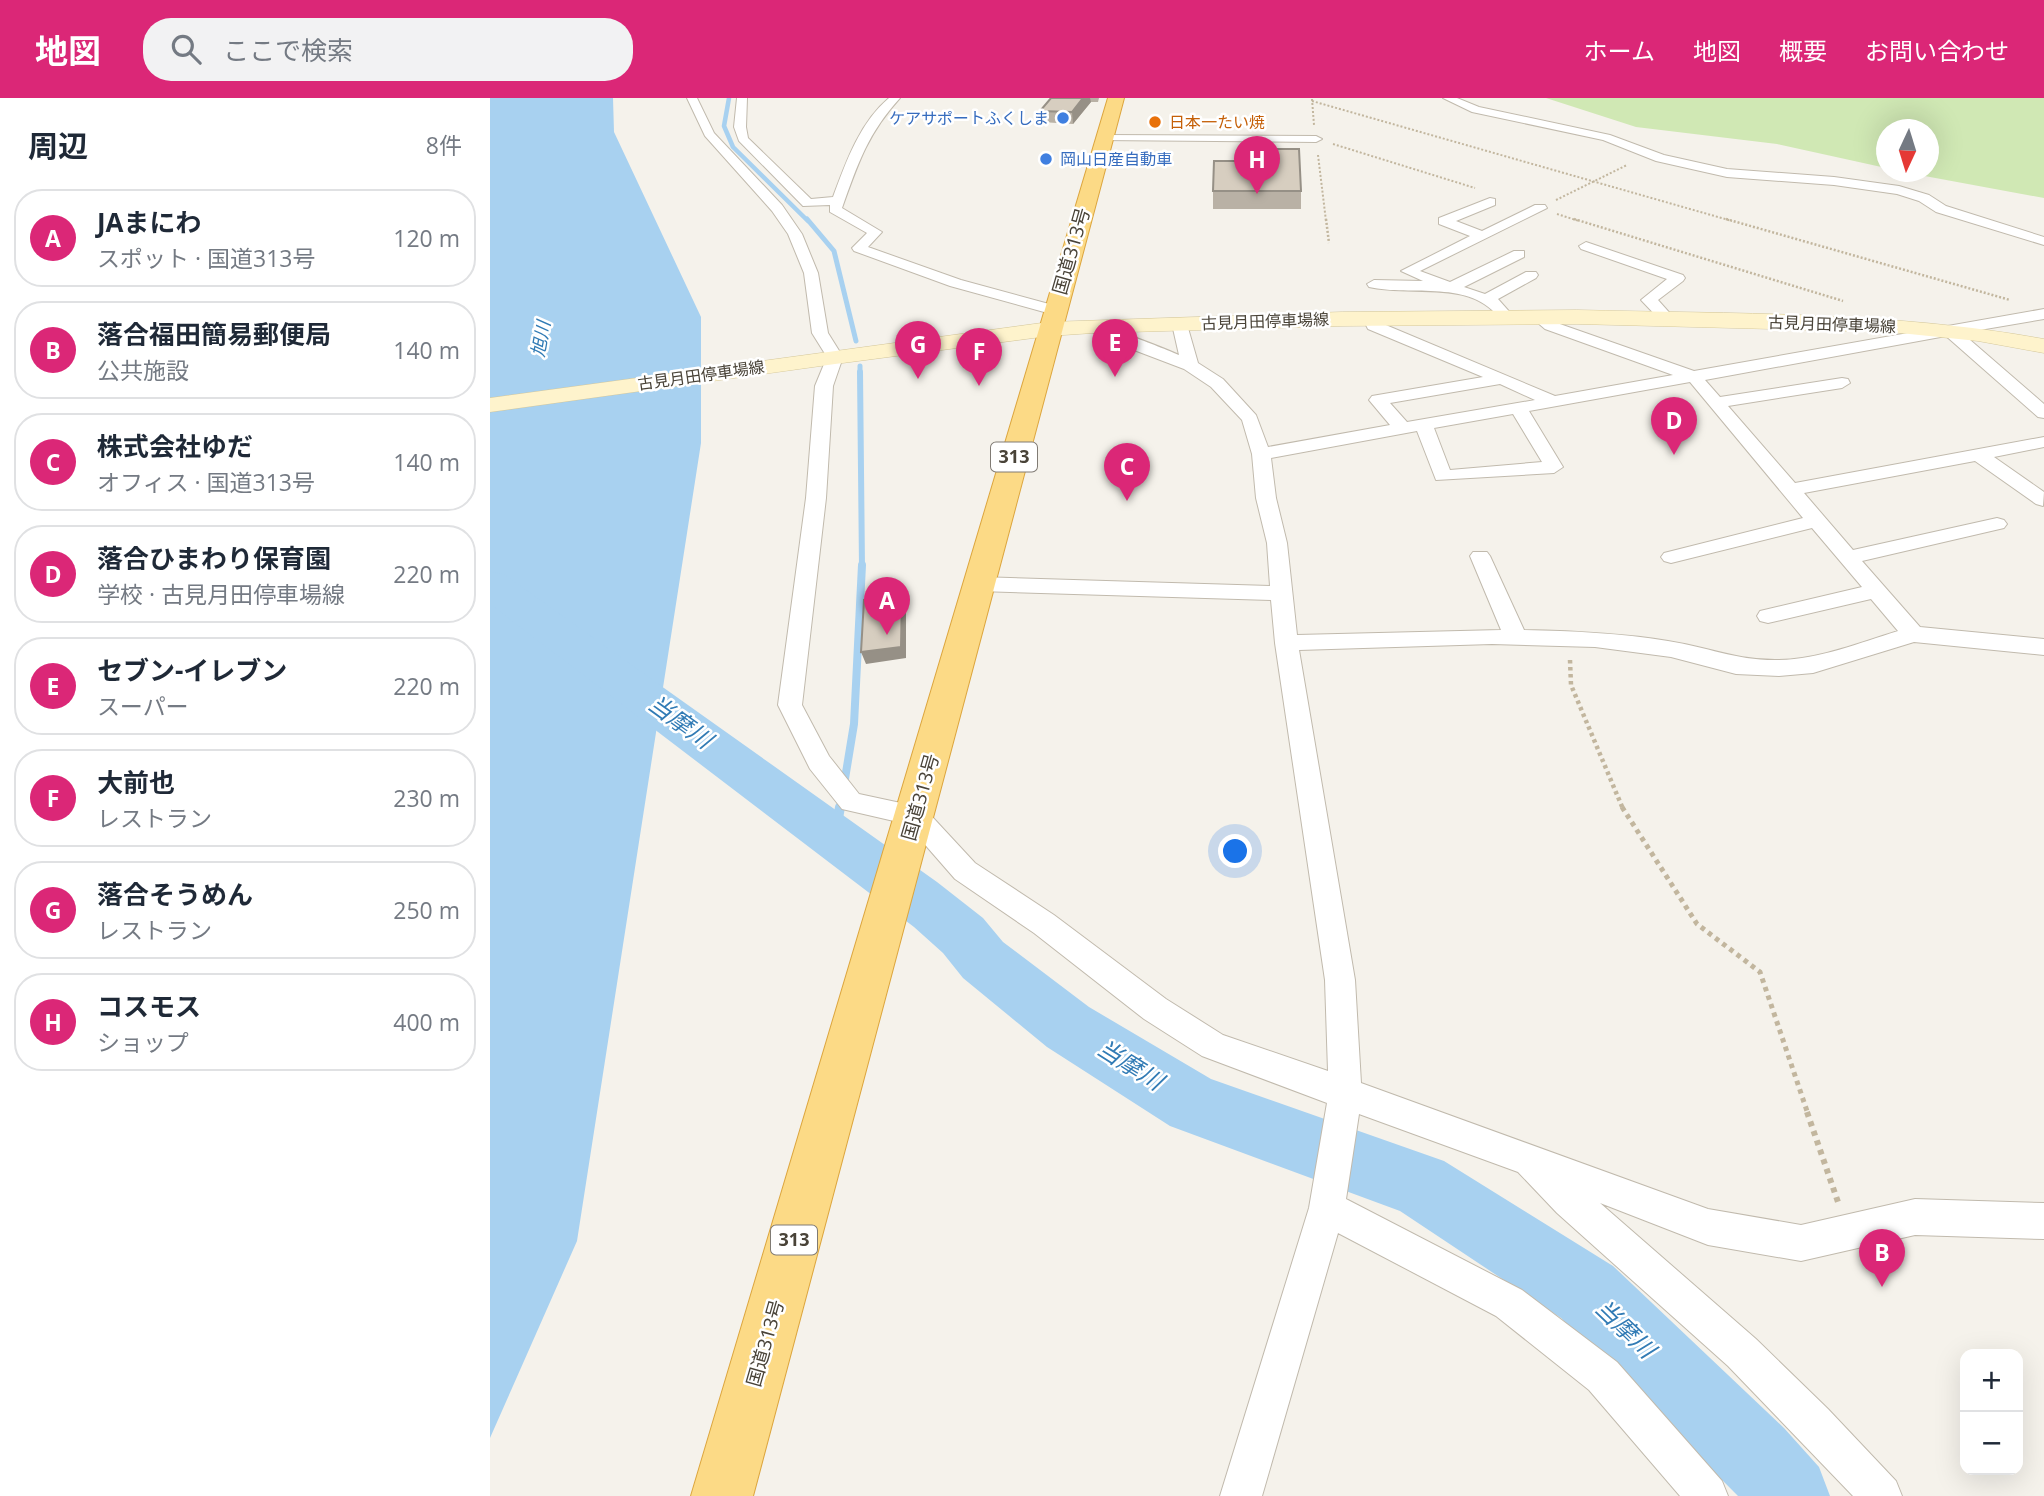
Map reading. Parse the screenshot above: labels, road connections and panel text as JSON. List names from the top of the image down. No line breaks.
{"streets":{"highway":["国道313号","313"],"main road":["古見月田停車場線"]},"crossings":[["国道313号","古見月田停車場線"]],"water":["旭川","当摩川"],"places":["ケアサポートふくしま","日本一たい焼","岡山日産自動車"],"north":"bottom","page":{"header":"地図","search":"ここで検索","nav":["ホーム","地図","概要","お問い合わせ"],"heading":["周辺","8件"],"pins":["H","E","G","F","D","C","A","B"],"list":[{"mark":"A","name":"JAまにわ","note":"スポット · 国道313号","value":"120 m"},{"mark":"B","name":"落合福田簡易郵便局","note":"公共施設","value":"140 m"},{"mark":"C","name":"株式会社ゆだ","note":"オフィス · 国道313号","value":"140 m"},{"mark":"D","name":"落合ひまわり保育園","note":"学校 · 古見月田停車場線","value":"220 m"},{"mark":"E","name":"セブン-イレブン","note":"スーパー","value":"220 m"},{"mark":"F","name":"大前也","note":"レストラン","value":"230 m"},{"mark":"G","name":"落合そうめん","note":"レストラン","value":"250 m"},{"mark":"H","name":"コスモス","note":"ショップ","value":"400 m"}],"map_buttons":["+","−"]}}
